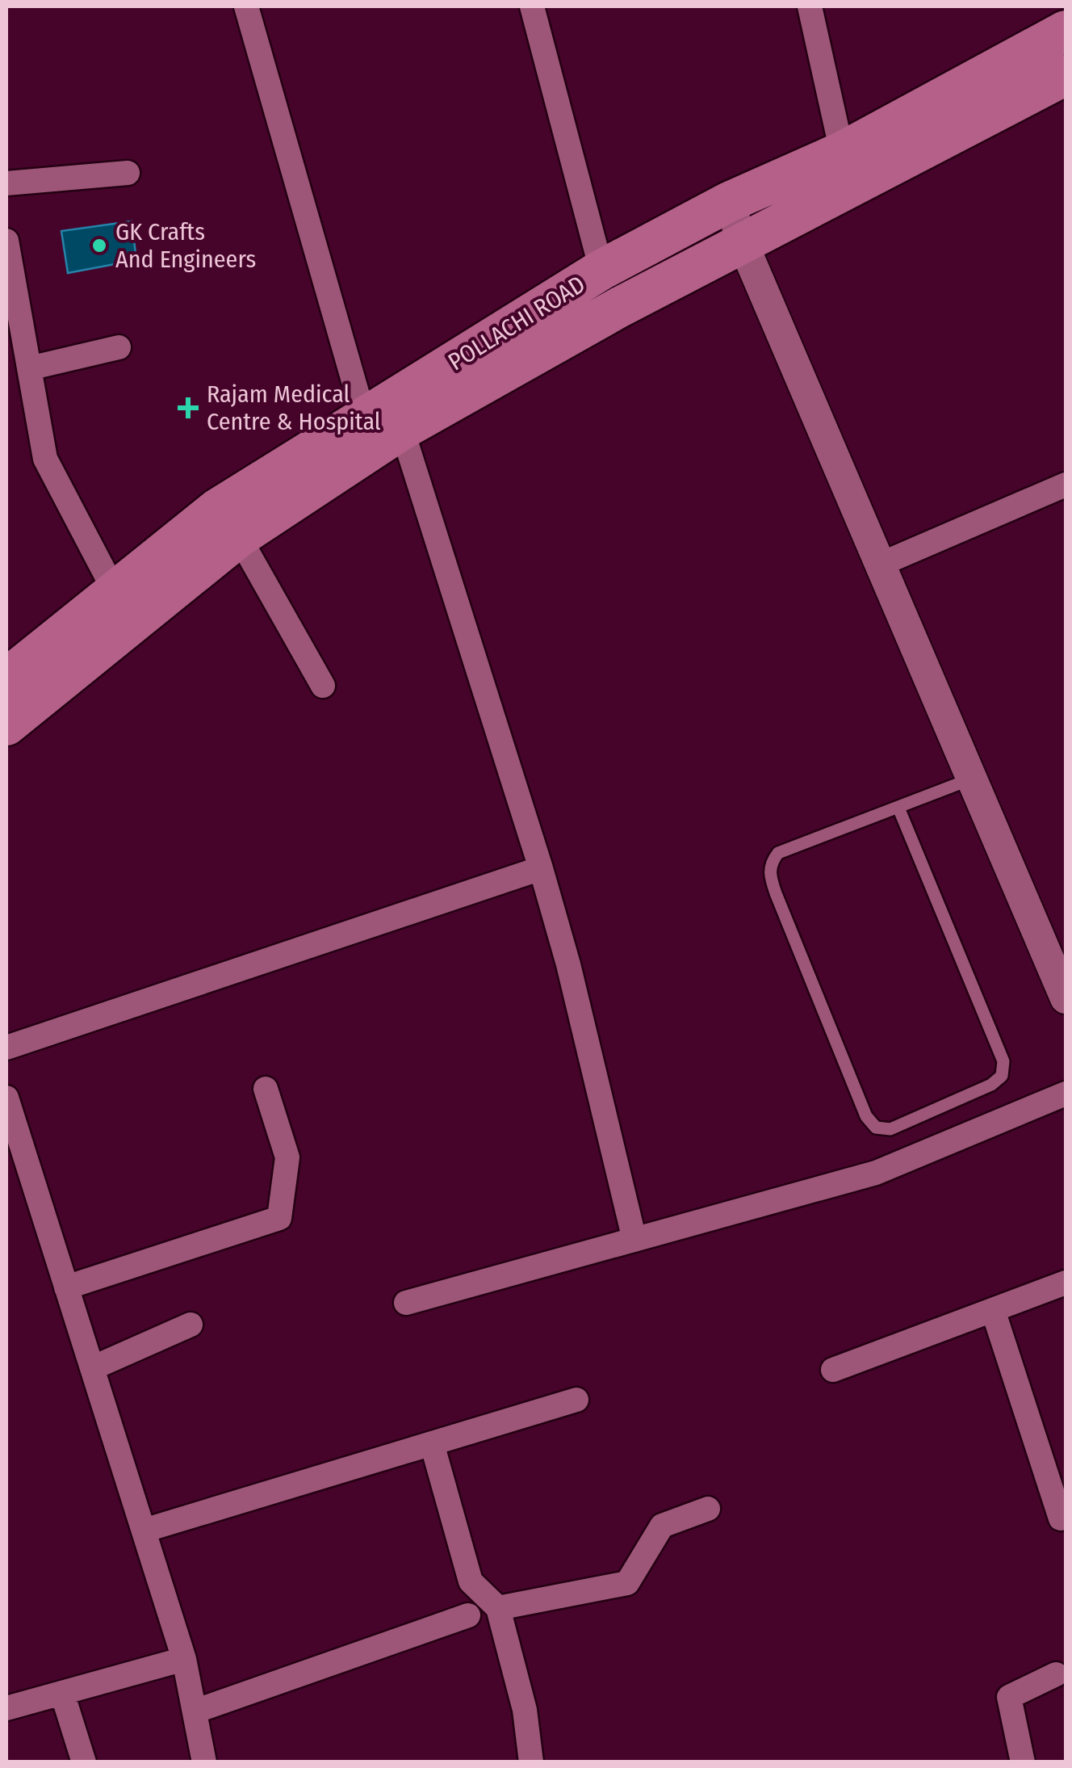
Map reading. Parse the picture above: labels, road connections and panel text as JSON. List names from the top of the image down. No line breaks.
{"streets":{"highway":["POLLACHI ROAD"]},"places":{"other":["GK Crafts And Engineers"],"health":["Rajam Medical Centre & Hospital"]}}
